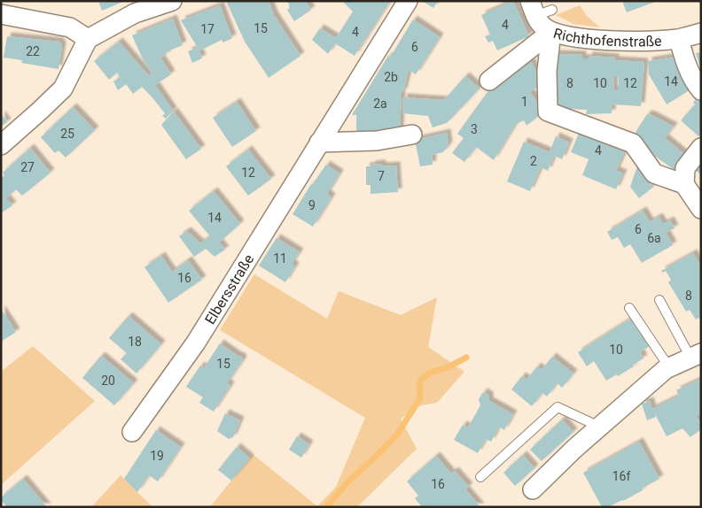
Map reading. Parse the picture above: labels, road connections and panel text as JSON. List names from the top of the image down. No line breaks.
{"streets":{"street":["Richthofenstraße","Elbersstraße"]},"house_numbers":["4","15","17","4","6","22","2b","14","8","10","12","1","2a","3","25","4","2","27","12","7","9","14","6","6a","11","16","8","18","10","15","20","19","16f","16"]}
